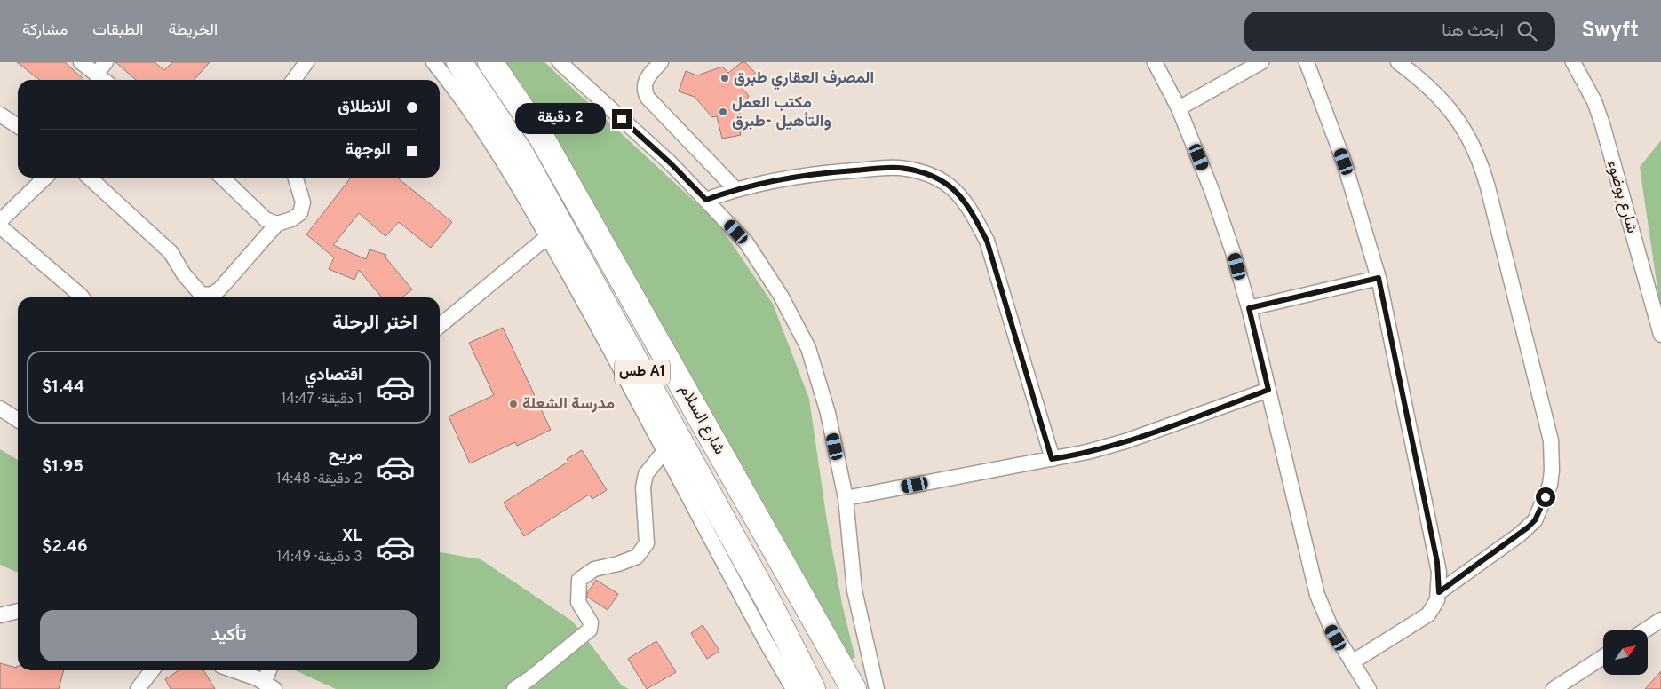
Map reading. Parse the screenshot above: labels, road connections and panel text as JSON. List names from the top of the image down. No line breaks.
{"streets":{"highway":["طس A1","شارع السلام"],"street":["شارع بوضوء"]},"places":["المصرف العقاري طبرق","مكتب العمل والتأهيل -طبرق","مدرسة الشعلة"],"north":"top right","page":{"header":"Swyft","search":"ابحث هنا","nav":["الخريطة","الطبقات","مشاركة"],"banner":["الانطلاق","الوجهة"],"bubble":"2 دقيقة","heading":"اختر الرحلة","list":[{"name":"اقتصادي","note":"1 دقيقة · 14:47","value":"$1.44"},{"name":"مريح","note":"2 دقيقة · 14:48","value":"$1.95"},{"name":"XL","note":"3 دقيقة · 14:49","value":"$2.46"}],"buttons":"تأكيد"}}
